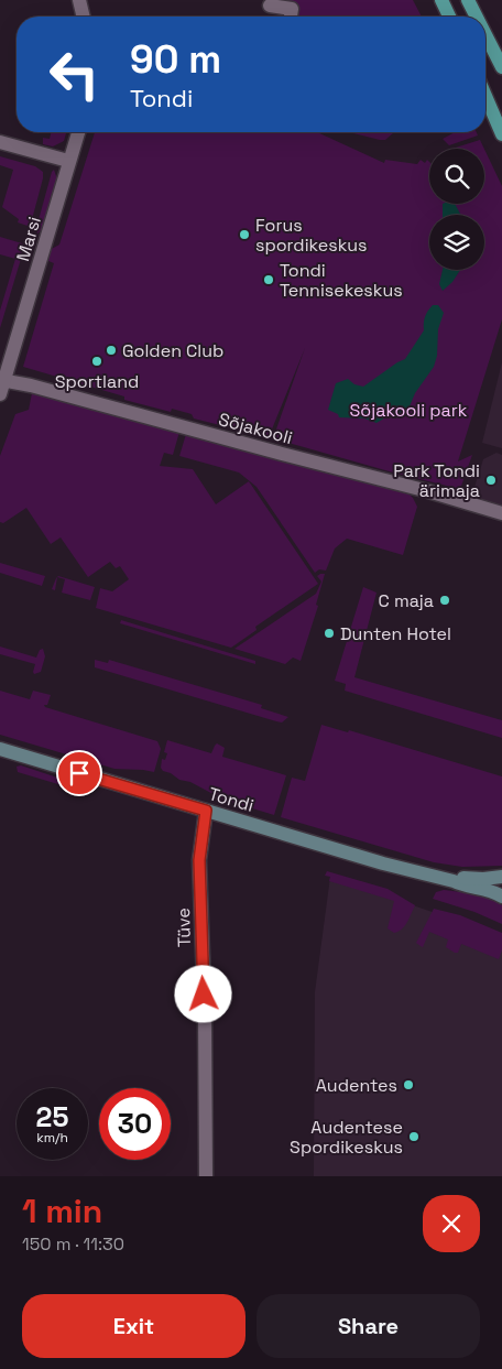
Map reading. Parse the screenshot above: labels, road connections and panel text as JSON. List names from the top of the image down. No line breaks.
{"streets":{"street":["Marsi","Sõjakooli","Tondi","Tüve"]},"crossings":[["Marsi","Sõjakooli"],["Tondi","Tüve"]],"parks":["Sõjakooli park"],"places":["Forus spordikeskus","Tondi Tennisekeskus","Golden Club","Sportland","Park Tondi ärimaja","C maja","Dunten Hotel","Audentes","Audentese Spordikeskus"],"page":{"turn":["90 m","Tondi"],"speed":"25 km/h","limit":"30","heading":["1 min","150 m · 11:30"],"buttons":["Exit","Share"]}}
